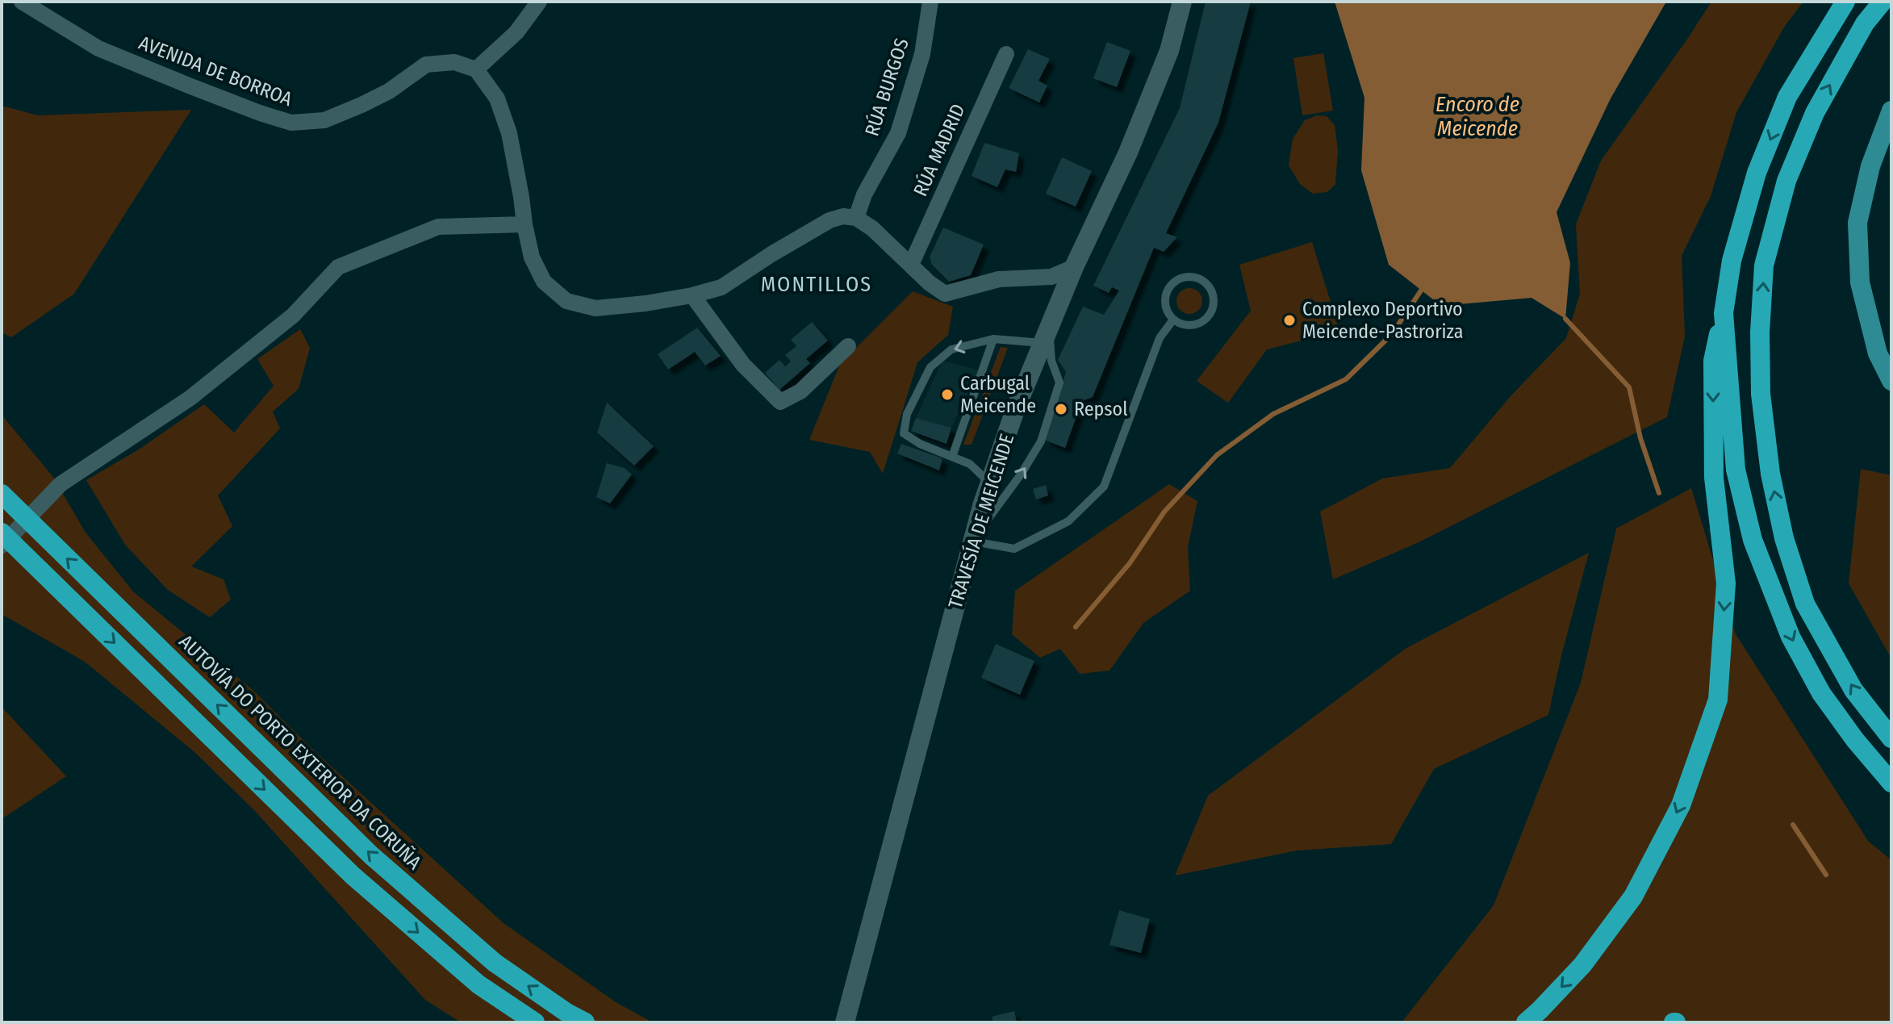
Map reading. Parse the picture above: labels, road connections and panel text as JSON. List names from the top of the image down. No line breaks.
{"streets":{"highway":["AUTOVÍA DO PORTO EXTERIOR DA CORUÑA"],"main road":["TRAVESÍA DE MEICENDE"],"street":["AVENIDA DE BORROA","RÚA BURGOS","RÚA MADRID"]},"districts":["MONTILLOS"],"water":["Encoro de Meicende"],"places":["Complexo Deportivo Meicende-Pastroriza","Carbugal Meicende","Repsol"]}
